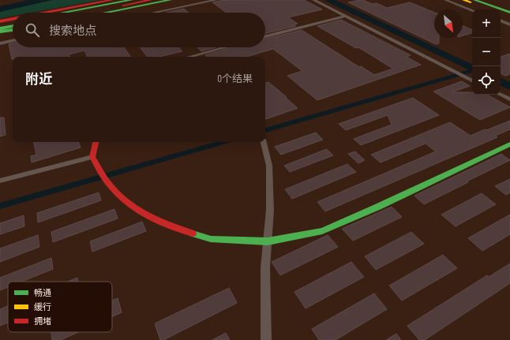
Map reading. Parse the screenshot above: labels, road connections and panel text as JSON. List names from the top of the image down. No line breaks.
{"legend":["畅通","缓行","拥堵"],"north":"bottom right","page":{"map_buttons":["+","−"],"search":"搜索地点","heading":["附近","0个结果"]}}
